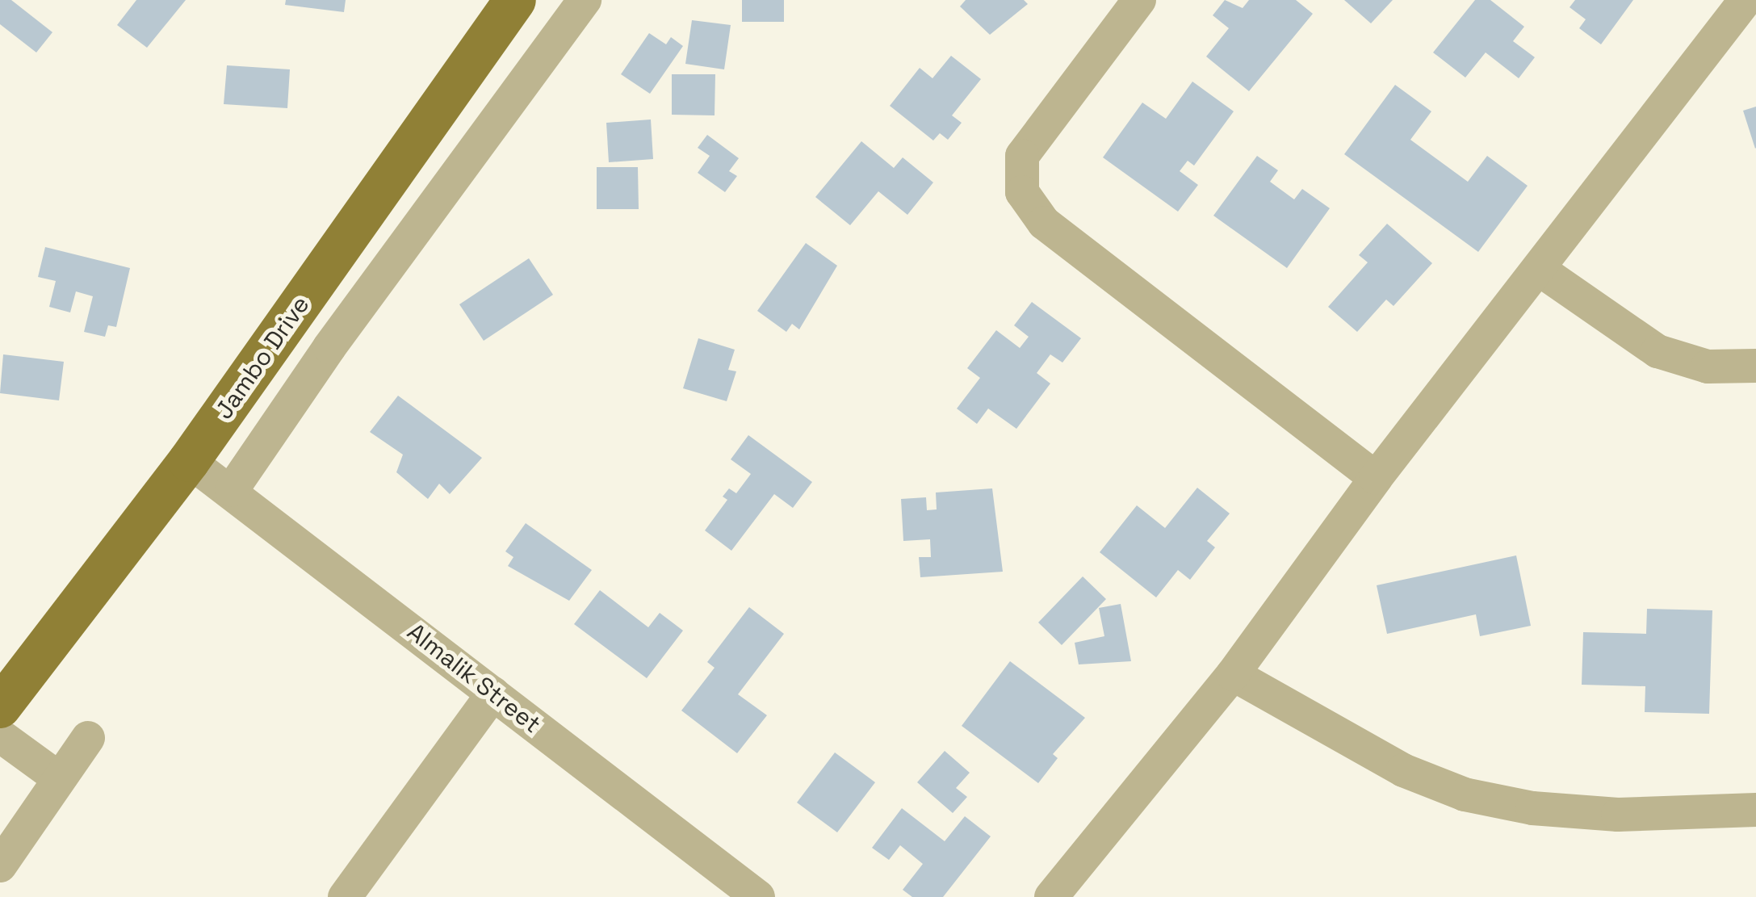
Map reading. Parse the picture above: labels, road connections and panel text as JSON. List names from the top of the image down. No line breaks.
{"streets":{"main road":["Jambo Drive"],"street":["Almalik Street"]},"crossings":[["Jambo Drive","Almalik Street"]]}
